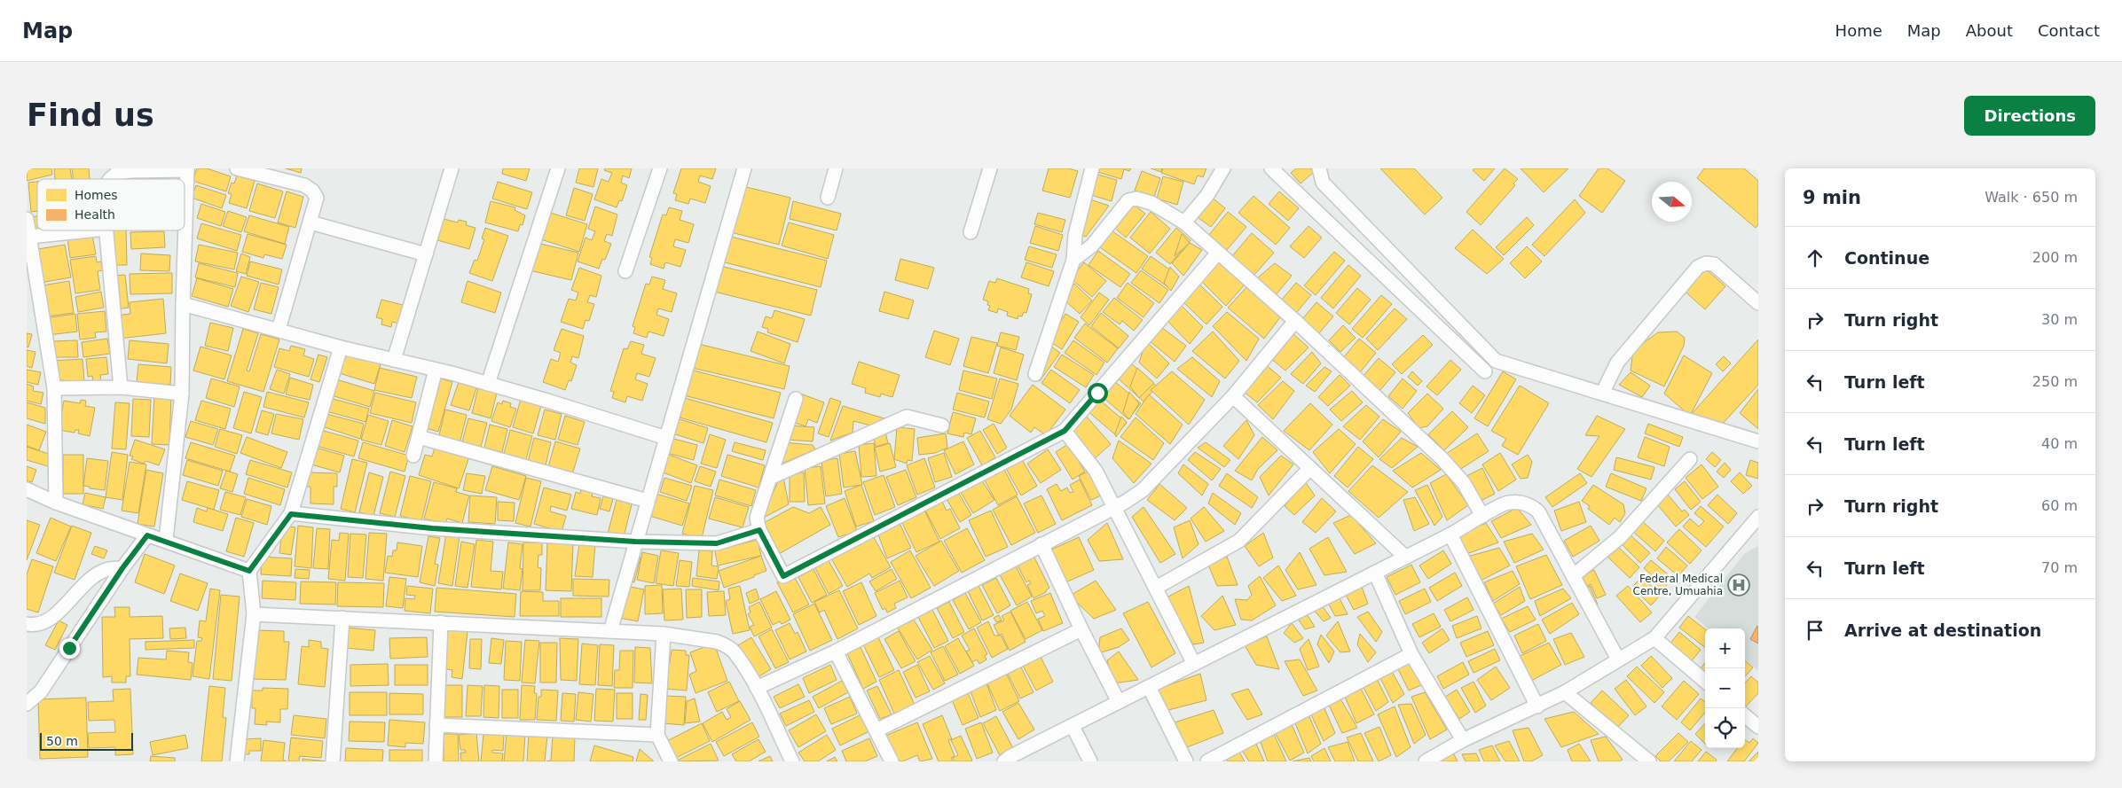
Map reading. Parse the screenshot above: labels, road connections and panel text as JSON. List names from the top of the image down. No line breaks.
{"places":{"hospital":["Federal Medical Centre, Umuahia"]},"legend":["Homes","Health"],"scale_bar":"50 m","north":"right","page":{"header":"Map","nav":["Home","Map","About","Contact"],"buttons":"Directions","title":"Find us","heading":["9 min","Walk · 650 m"],"list":[["Continue","200 m"],["Turn right","30 m"],["Turn left","250 m"],["Turn left","40 m"],["Turn right","60 m"],["Turn left","70 m"],"Arrive at destination"],"map_buttons":["+","−"],"scale":"50 m"}}
